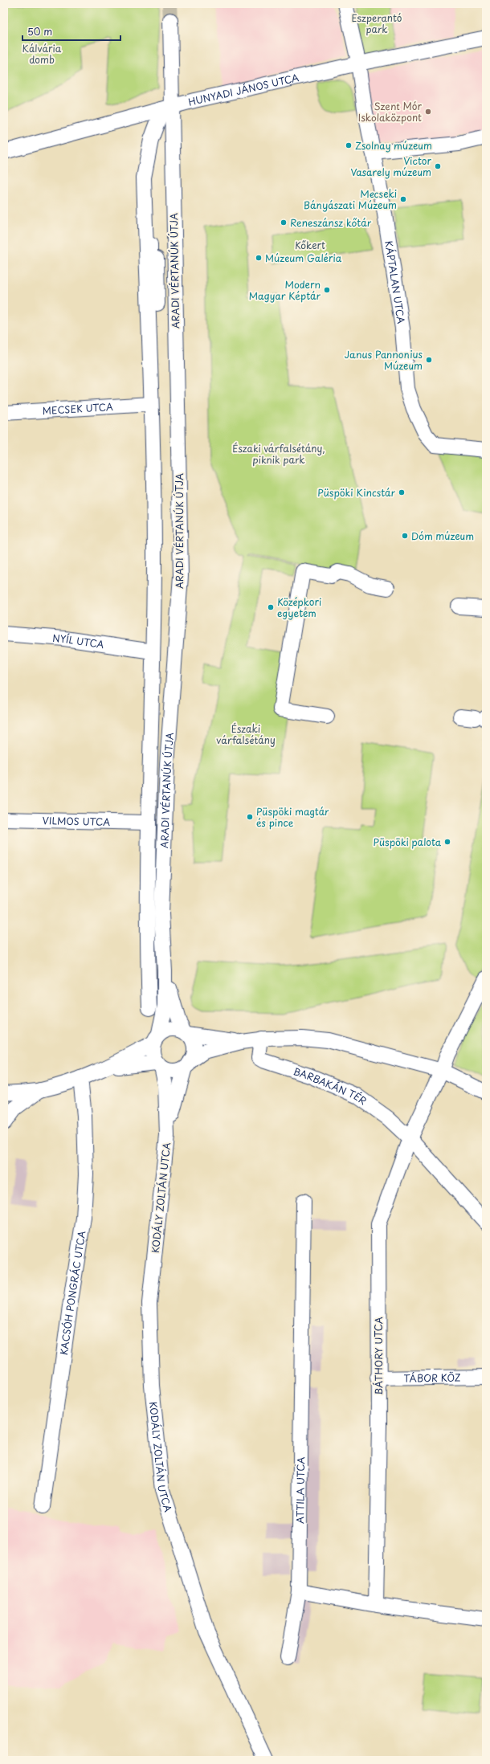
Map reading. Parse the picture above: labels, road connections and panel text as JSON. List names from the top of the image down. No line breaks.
{"streets":{"street":["HUNYADI JÁNOS UTCA","ARADI VÉRTANÚK ÚTJA","KÁPTALAN UTCA","MECSEK UTCA","NYÍL UTCA","VILMOS UTCA","BARBAKÁN TÉR","KODÁLY ZOLTÁN UTCA","KACSÓH PONGRÁC UTCA","BÁTHORY UTCA","TÁBOR KÖZ","ATTILA UTCA"]},"crossings":[["HUNYADI JÁNOS UTCA","ARADI VÉRTANÚK ÚTJA"],["HUNYADI JÁNOS UTCA","KÁPTALAN UTCA"],["ARADI VÉRTANÚK ÚTJA","MECSEK UTCA"],["ARADI VÉRTANÚK ÚTJA","NYÍL UTCA"],["ARADI VÉRTANÚK ÚTJA","VILMOS UTCA"],["ARADI VÉRTANÚK ÚTJA","KODÁLY ZOLTÁN UTCA"],["BARBAKÁN TÉR","BÁTHORY UTCA"],["BÁTHORY UTCA","TÁBOR KÖZ"]],"parks":["Eszperantó park","Kálvária domb","Kőkert","Északi várfalsétány, piknik park","Északi várfalsétány"],"places":["Szent Mór Iskolaközpont","Zsolnay múzeum","Victor Vasarely múzeum","Mecseki Bányászati Múzeum","Reneszánsz kőtár","Múzeum Galéria","Modern Magyar Képtár","Janus Pannonius Múzeum","Püspöki Kincstár","Dóm múzeum","Középkori egyetem","Püspöki magtár és pince","Püspöki palota"],"scale_bar":"50 m"}
